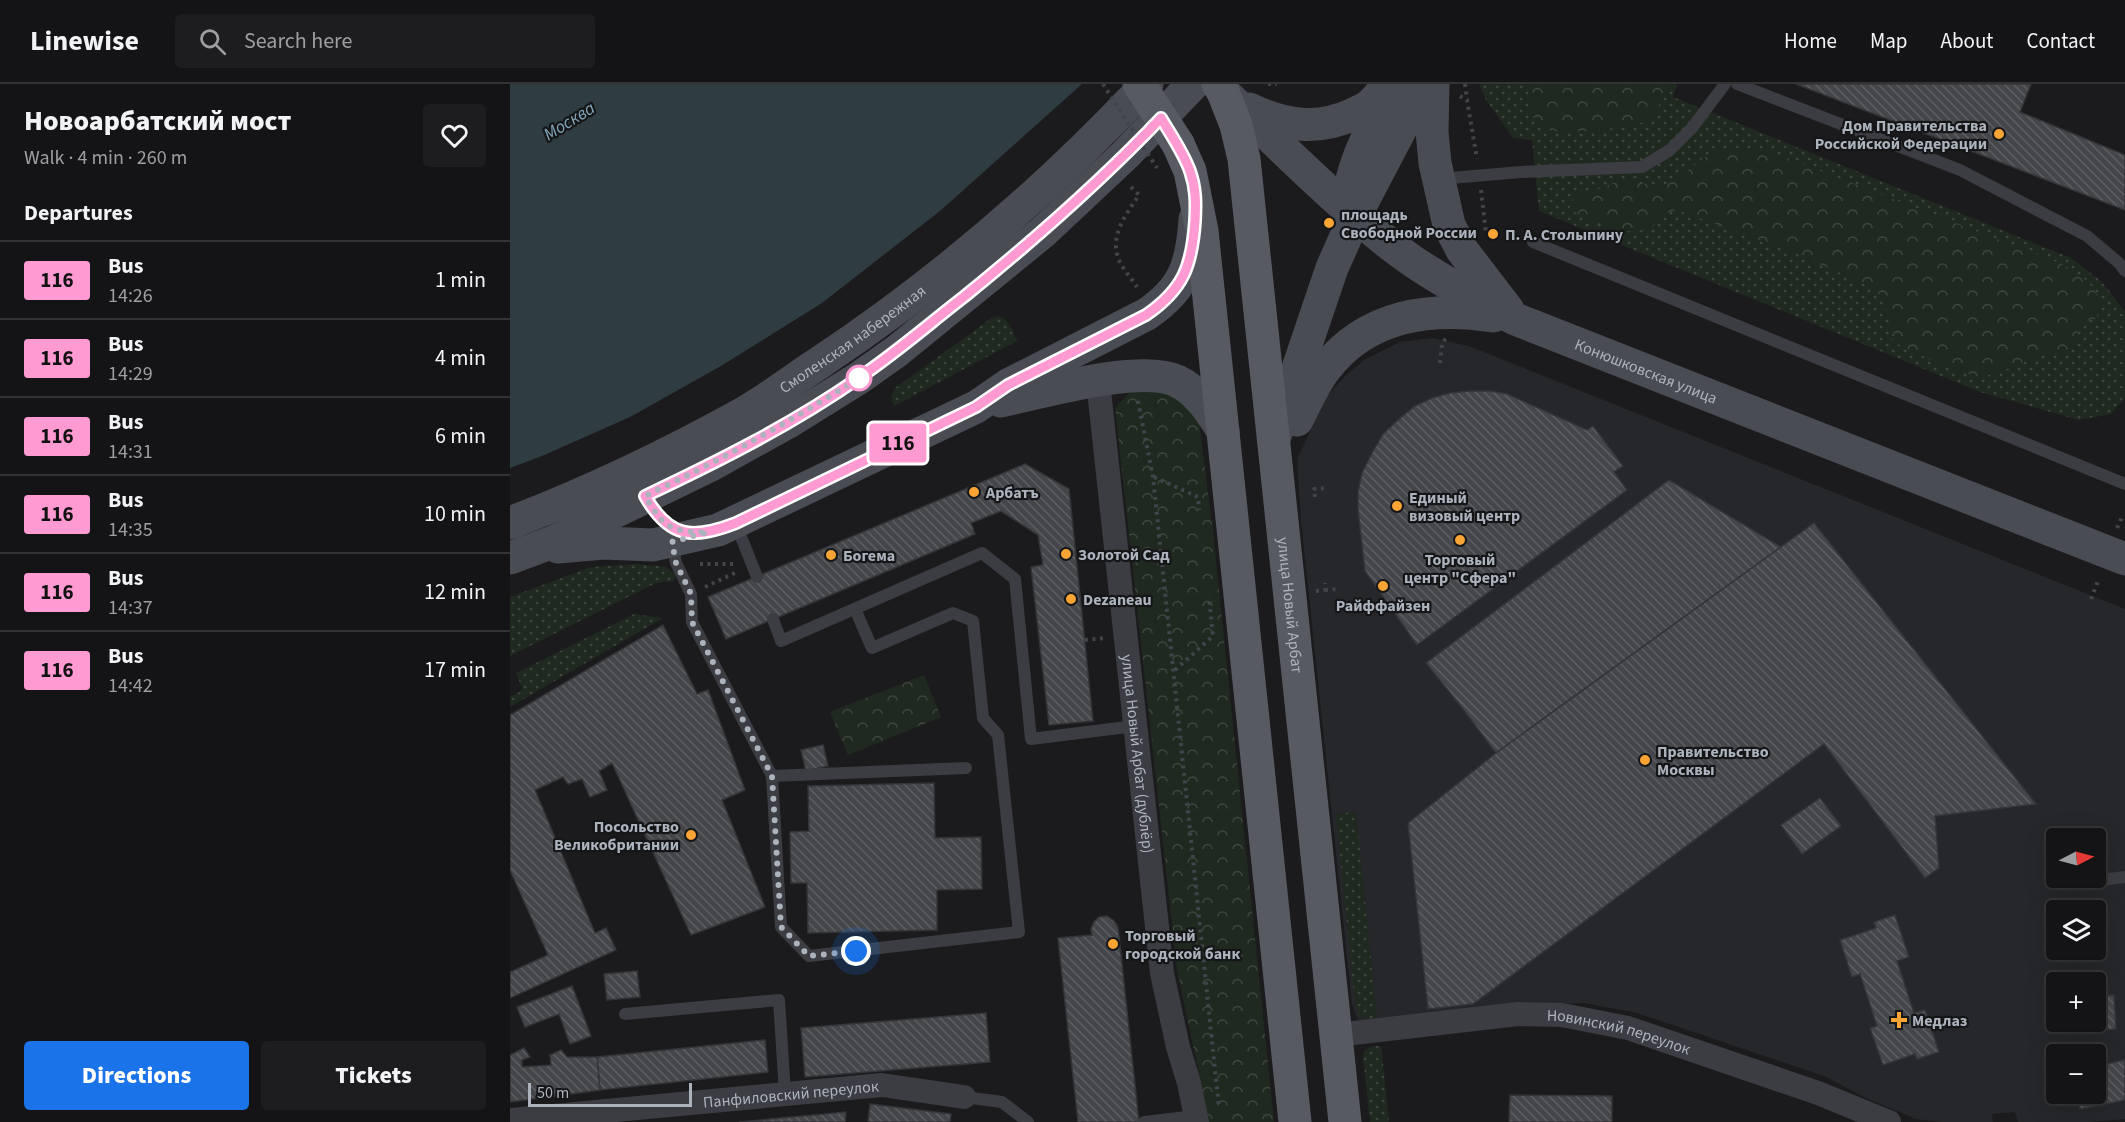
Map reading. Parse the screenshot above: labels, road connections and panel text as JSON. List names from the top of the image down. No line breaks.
{"streets":{"main road":["Смоленская набережная","Конюшковская улица","улица Новый Арбат"],"street":["улица Новый Арбат (дублёр)","Новинский переулок","Панфиловский переулок"]},"crossings":[["Смоленская набережная","Конюшковская улица"],["Смоленская набережная","улица Новый Арбат"],["Конюшковская улица","улица Новый Арбат"],["улица Новый Арбат","Новинский переулок"]],"water":["Москва"],"places":{"other":["Дом Правительства Российской Федерации","площадь Свободной России","П. А. Столыпину","Арбатъ","Единый визовый центр","Торговый центр \"Сфера\"","Золотой Сад","Богема","Райффайзен","Dezaneau","Правительство Москвы","Посольство Великобритании","Торговый городской банк"],"health":["Медлаз"]},"lines":["bus line 116"],"scale_bar":"50 m","north":"right","page":{"header":"Linewise","search":"Search here","nav":["Home","Map","About","Contact"],"heading":[["Новоарбатский мост","Walk · 4 min · 260 m"],"Departures"],"on_map":"116","list":[{"mark":"116","name":"Bus","note":"14:26","value":"1 min"},{"mark":"116","name":"Bus","note":"14:29","value":"4 min"},{"mark":"116","name":"Bus","note":"14:31","value":"6 min"},{"mark":"116","name":"Bus","note":"14:35","value":"10 min"},{"mark":"116","name":"Bus","note":"14:37","value":"12 min"},{"mark":"116","name":"Bus","note":"14:42","value":"17 min"}],"map_buttons":["+","−"],"buttons":["Directions","Tickets"],"scale":"50 m"}}
